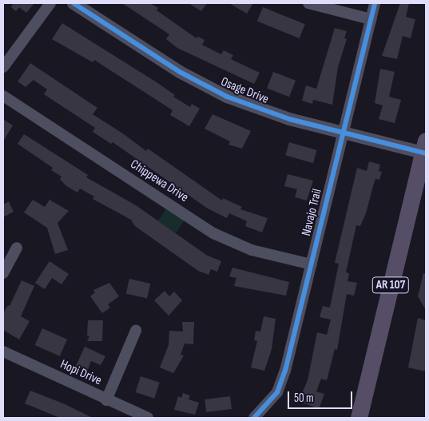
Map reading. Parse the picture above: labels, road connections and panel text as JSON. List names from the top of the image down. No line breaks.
{"streets":{"main road":["AR 107"],"street":["Osage Drive","Chippewa Drive","Navajo Trail","Hopi Drive"]},"crossings":[["Osage Drive","Navajo Trail"],["Osage Drive","AR 107"],["Chippewa Drive","Navajo Trail"]],"scale_bar":"50 m"}
